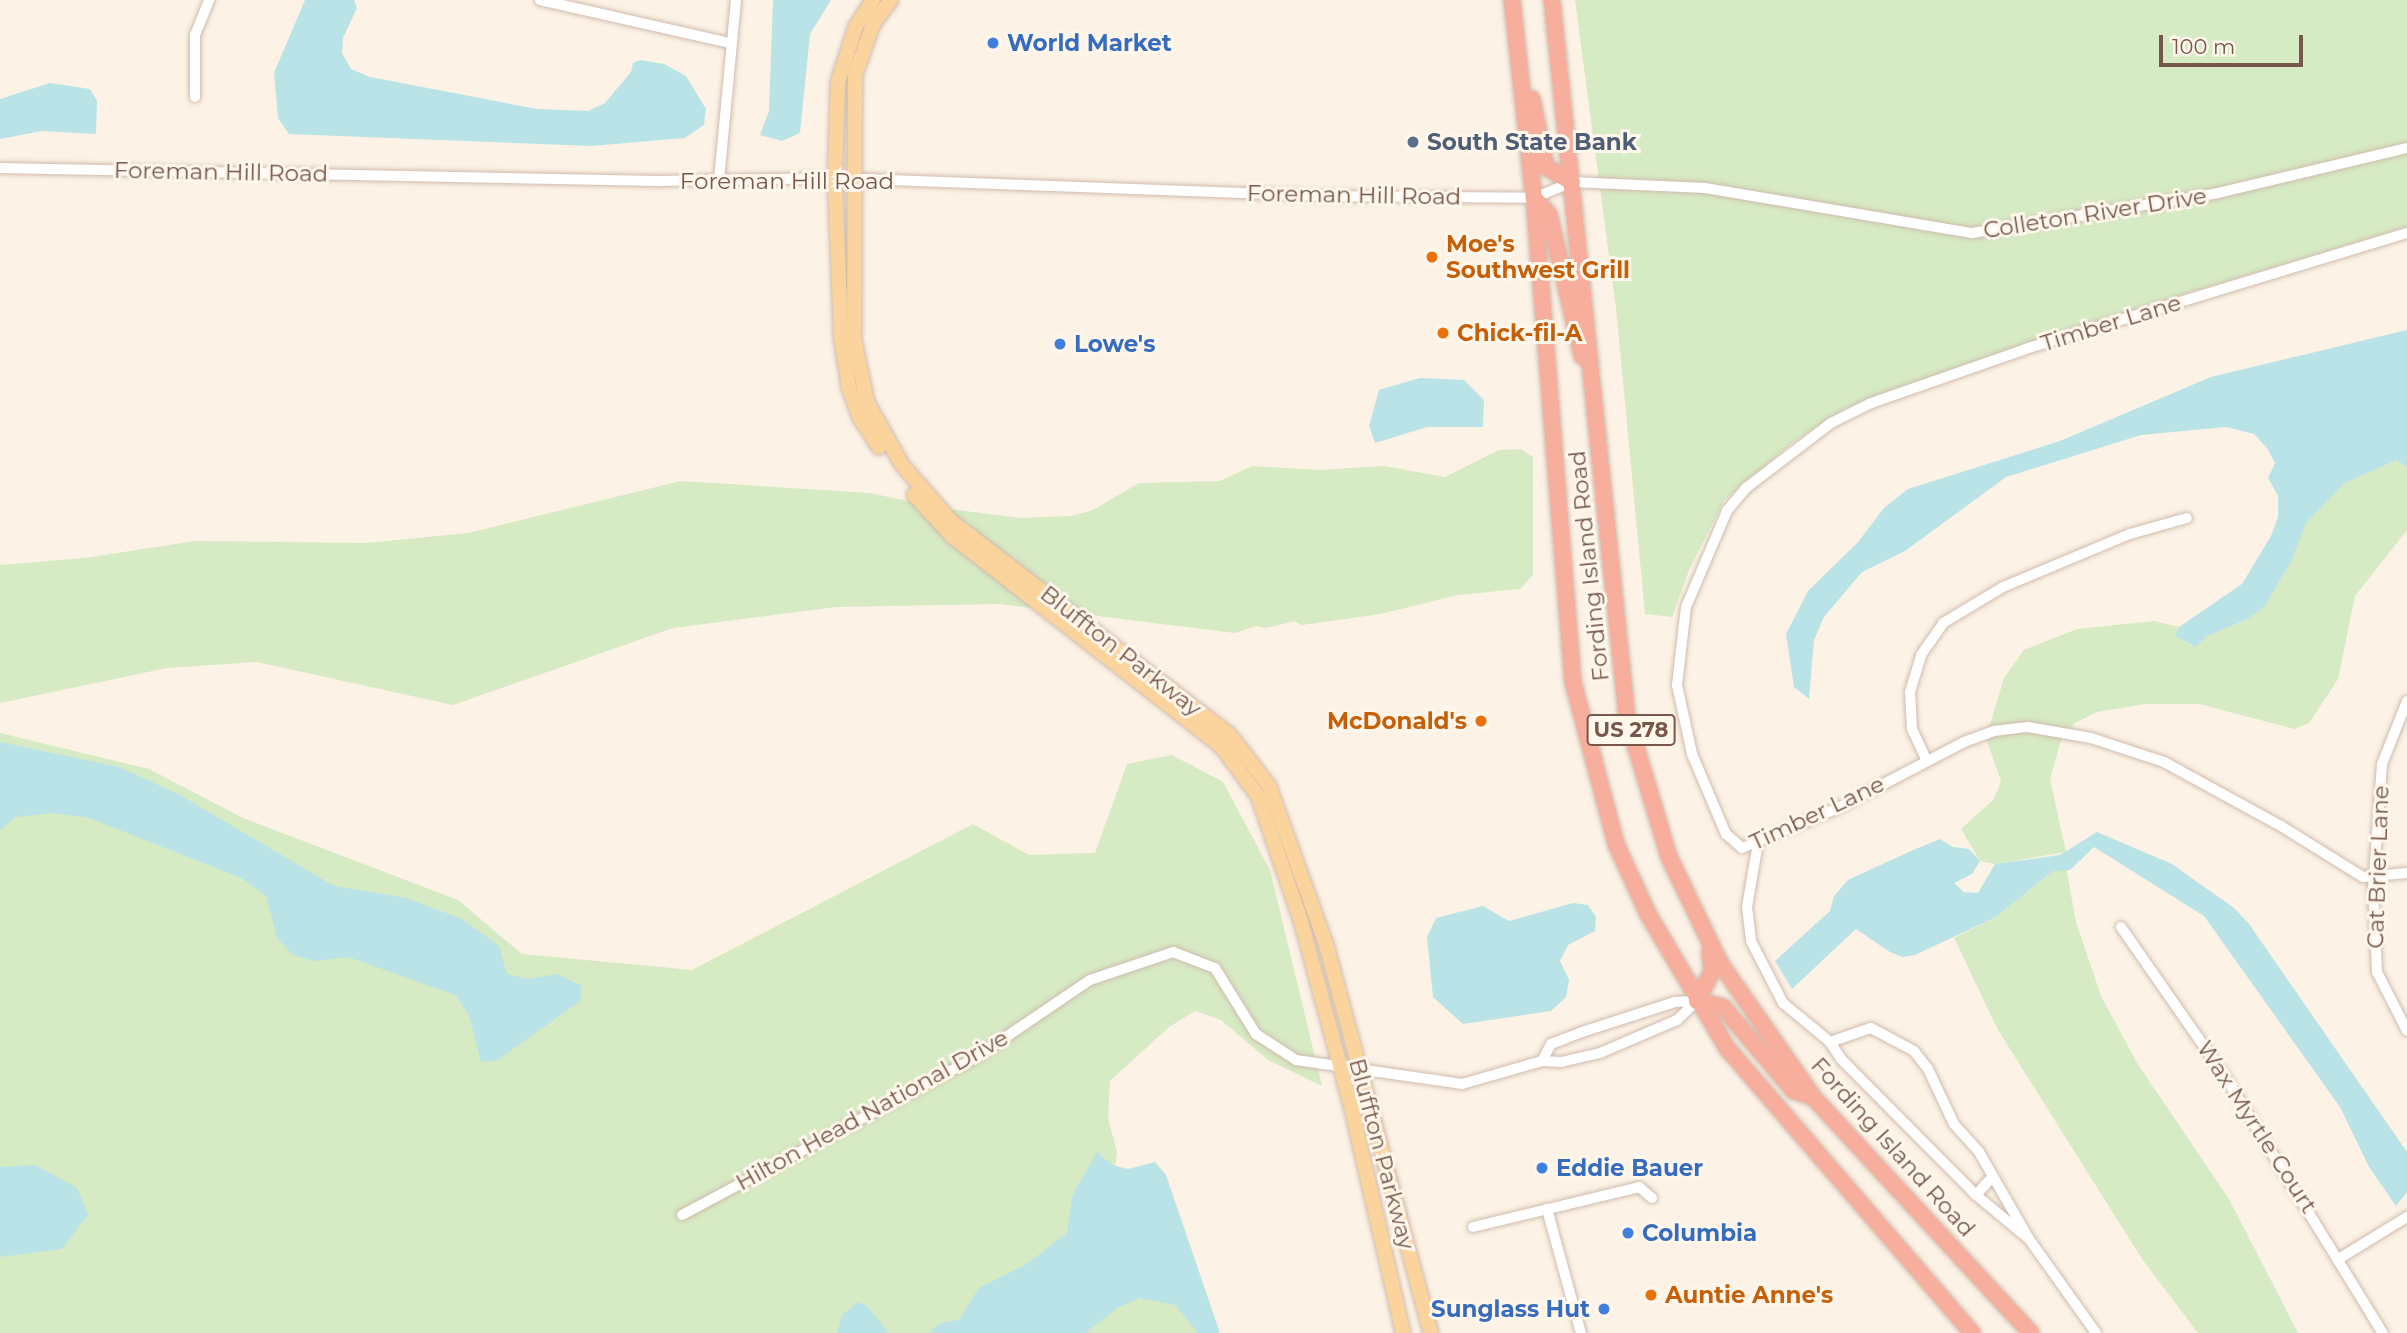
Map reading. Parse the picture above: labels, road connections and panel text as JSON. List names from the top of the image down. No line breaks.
{"streets":{"highway":["Fording Island Road","US 278"],"main road":["Bluffton Parkway"],"street":["Foreman Hill Road","Colleton River Drive","Timber Lane","Cat Brier Lane","Hilton Head National Drive","Wax Myrtle Court"]},"crossings":[["Foreman Hill Road","Colleton River Drive"],["Foreman Hill Road","Fording Island Road"],["Foreman Hill Road","Bluffton Parkway"],["Colleton River Drive","Fording Island Road"],["Timber Lane","Cat Brier Lane"],["Fording Island Road","Hilton Head National Drive"],["Bluffton Parkway","Hilton Head National Drive"]],"places":["World Market","South State Bank","Moe's Southwest Grill","Chick-fil-A","Lowe's","McDonald's","Eddie Bauer","Columbia","Auntie Anne's","Sunglass Hut"],"scale_bar":"100 m"}
